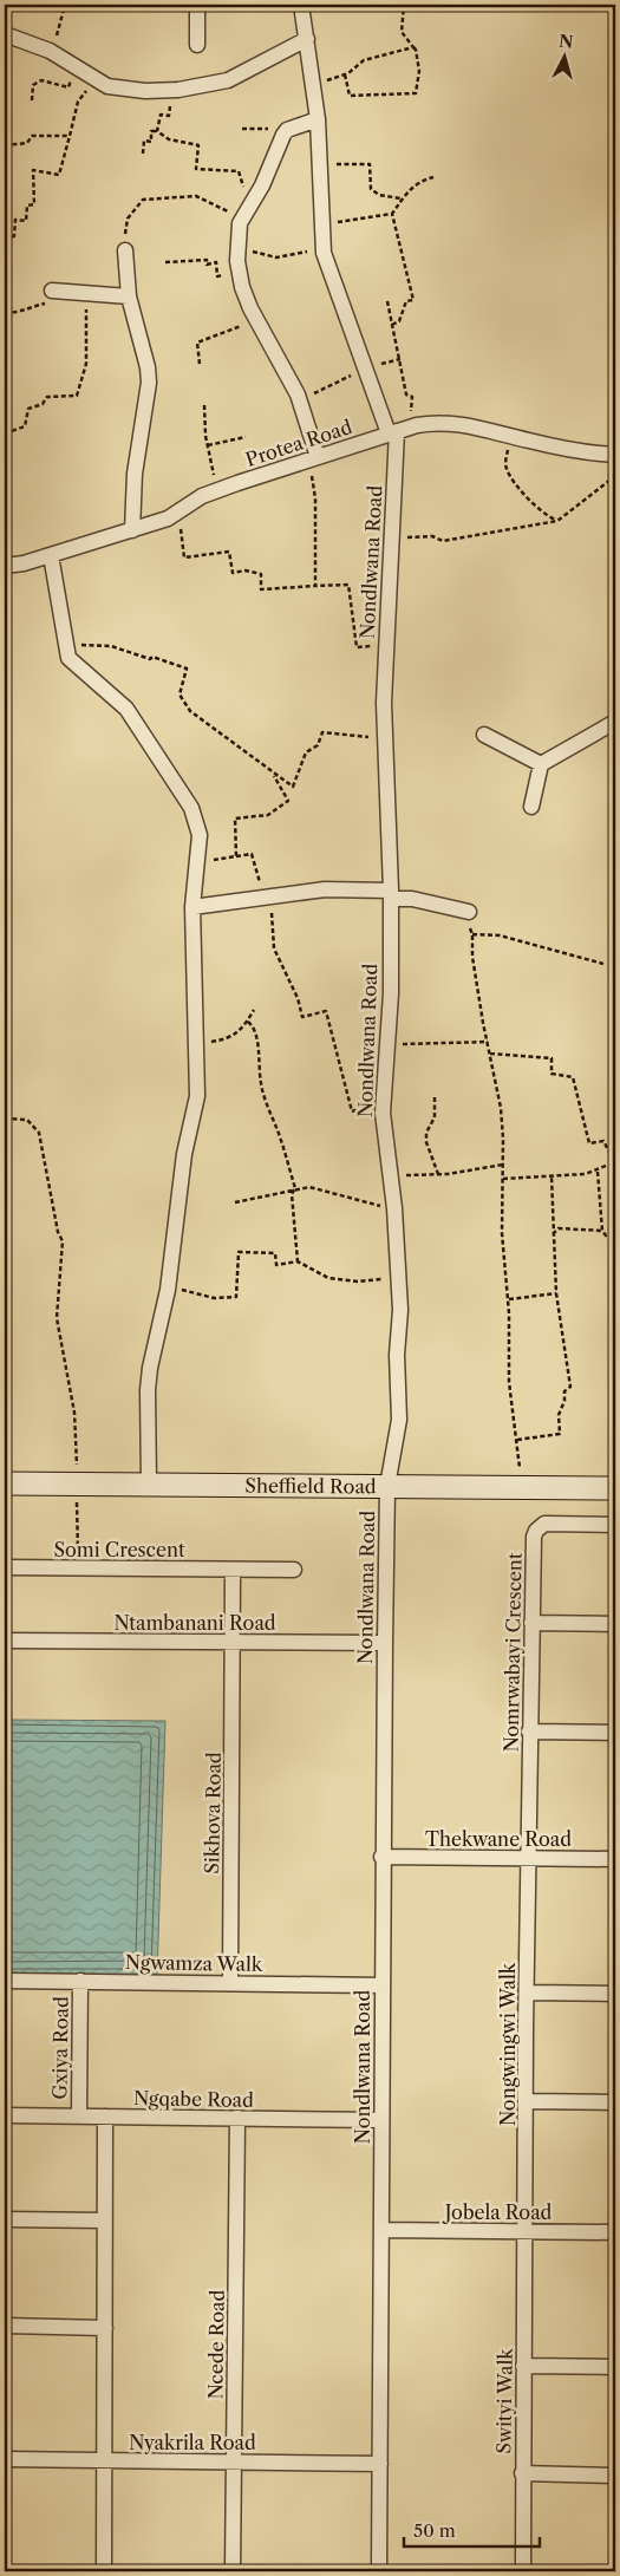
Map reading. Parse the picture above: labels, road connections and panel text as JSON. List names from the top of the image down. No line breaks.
{"streets":{"street":["Protea Road","Nondlwana Road","Sheffield Road","Somi Crescent","Ntambanani Road","Nomrwabayi Crescent","Sikhova Road","Thekwane Road","Ngwamza Walk","Nongwingwi Walk","Gxiya Road","Ngqabe Road","Jobela Road","Ncede Road","Swityi Walk","Nyakrila Road"]},"crossings":[["Protea Road","Nondlwana Road"],["Nondlwana Road","Sheffield Road"],["Nondlwana Road","Ntambanani Road"],["Nondlwana Road","Thekwane Road"],["Nondlwana Road","Ngwamza Walk"],["Nondlwana Road","Ngqabe Road"],["Nondlwana Road","Jobela Road"],["Nondlwana Road","Nyakrila Road"],["Ntambanani Road","Sikhova Road"],["Nomrwabayi Crescent","Thekwane Road"],["Nomrwabayi Crescent","Nongwingwi Walk"],["Sikhova Road","Ngwamza Walk"],["Thekwane Road","Nongwingwi Walk"],["Ngwamza Walk","Gxiya Road"],["Nongwingwi Walk","Jobela Road"],["Nongwingwi Walk","Swityi Walk"],["Gxiya Road","Ngqabe Road"],["Ngqabe Road","Ncede Road"],["Jobela Road","Swityi Walk"],["Ncede Road","Nyakrila Road"]],"scale_bar":"50 m","north":"top"}
